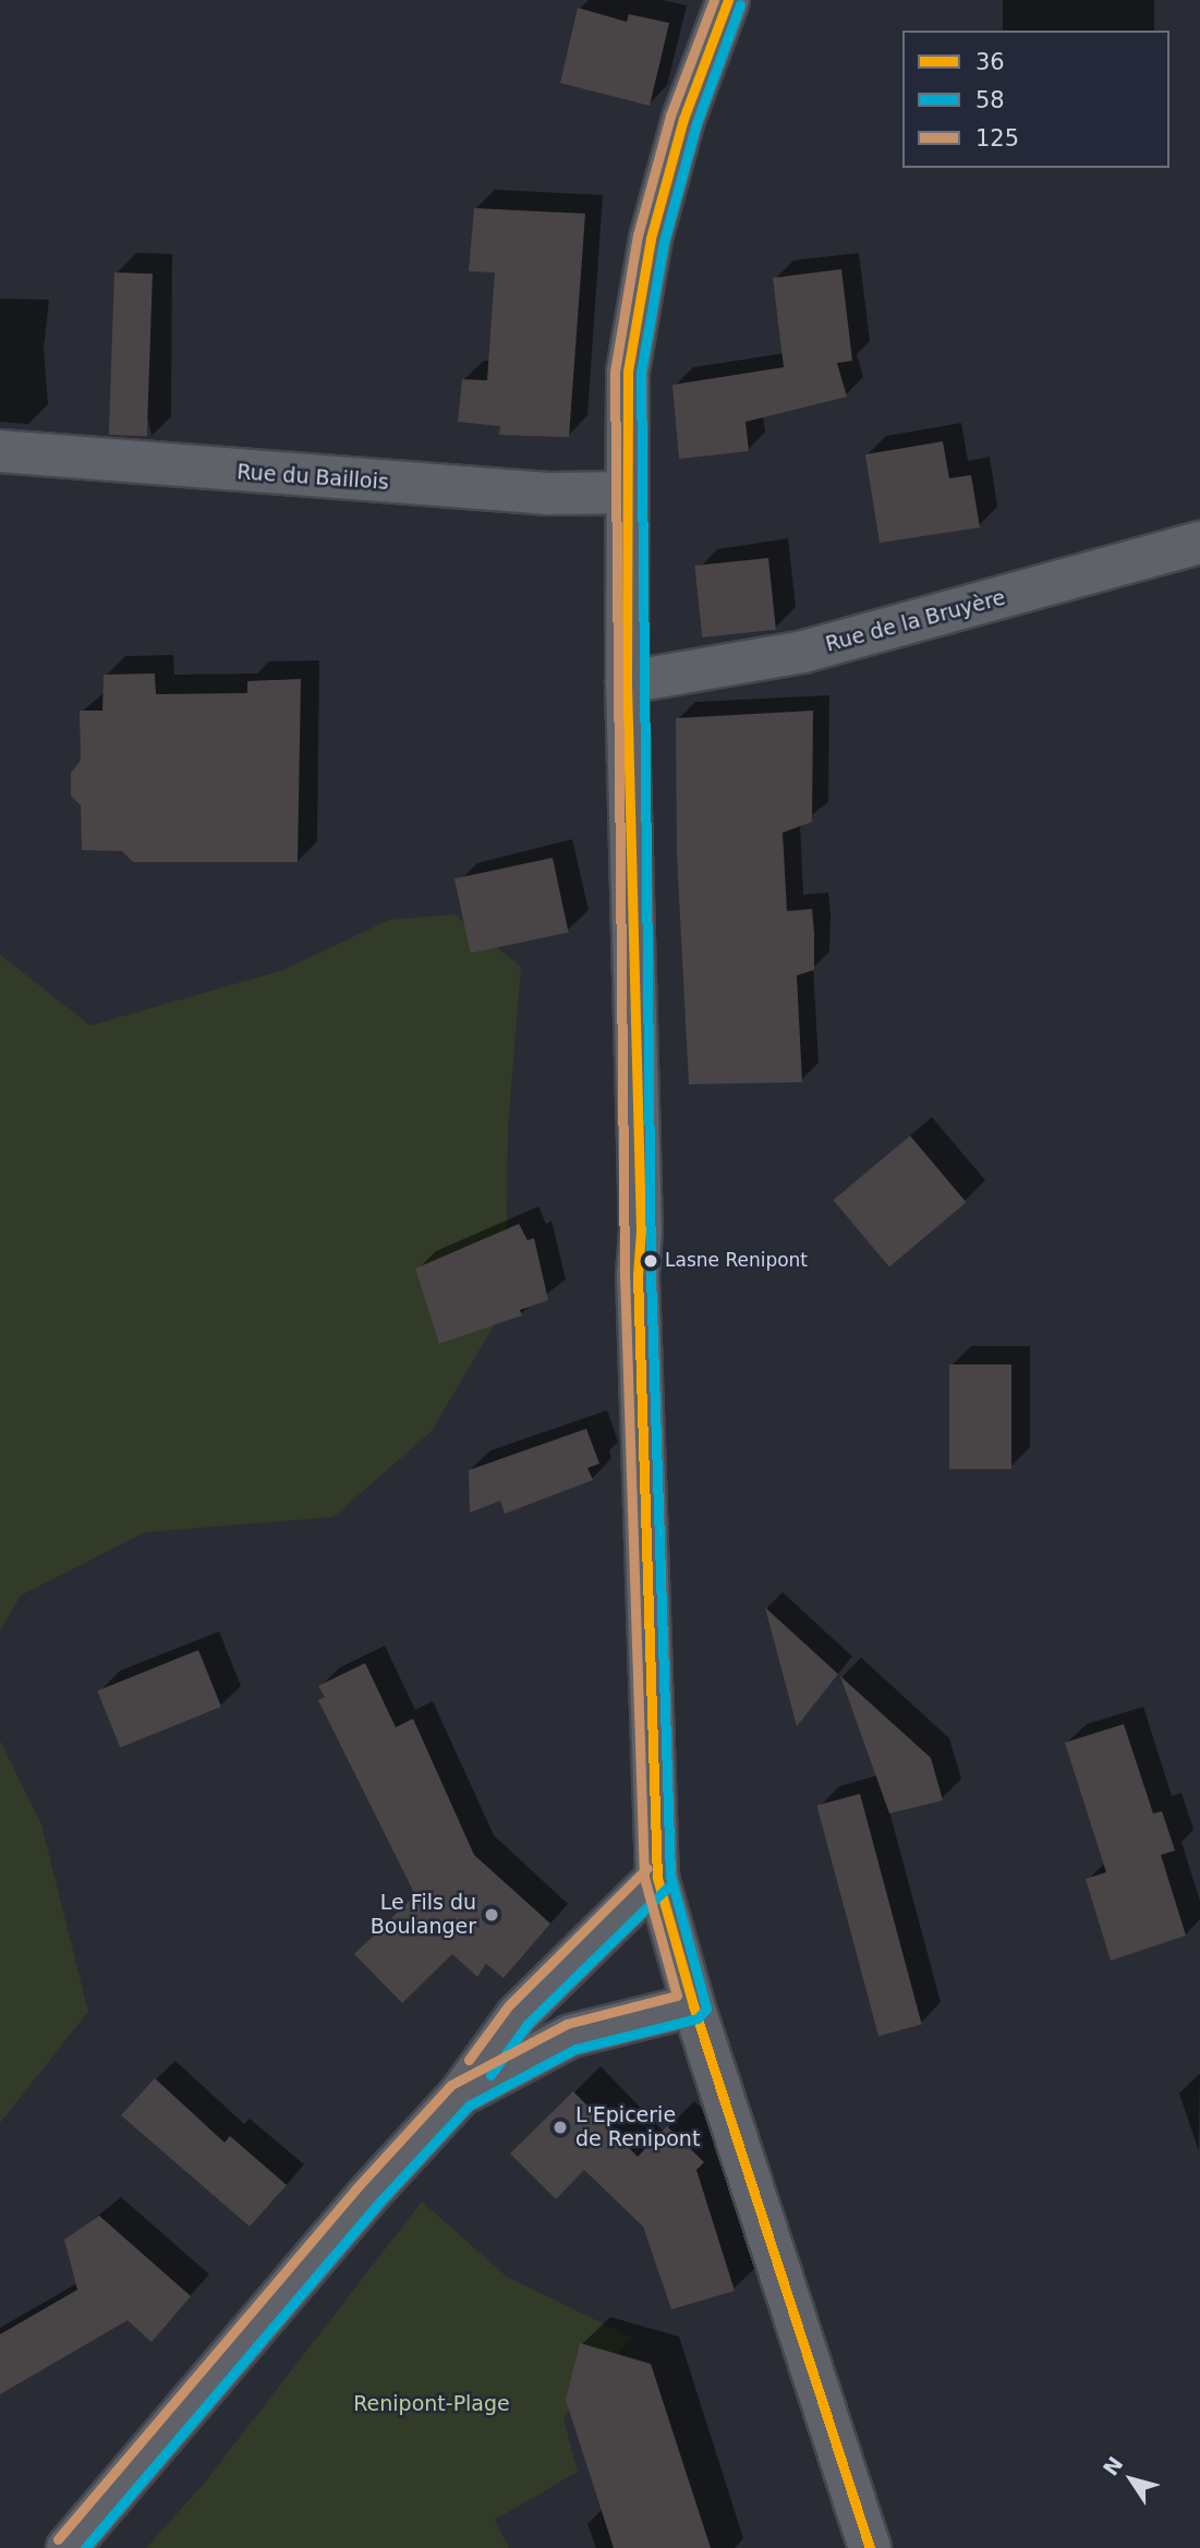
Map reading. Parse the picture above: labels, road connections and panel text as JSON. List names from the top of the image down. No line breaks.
{"streets":{"street":["Rue du Baillois","Rue de la Bruyère"]},"parks":["Renipont-Plage"],"places":["Lasne Renipont","Le Fils du Boulanger","L'Epicerie de Renipont"],"lines":["transit line 36","transit line 125","transit line 58"],"legend":["36","58","125"],"north":"top left"}
